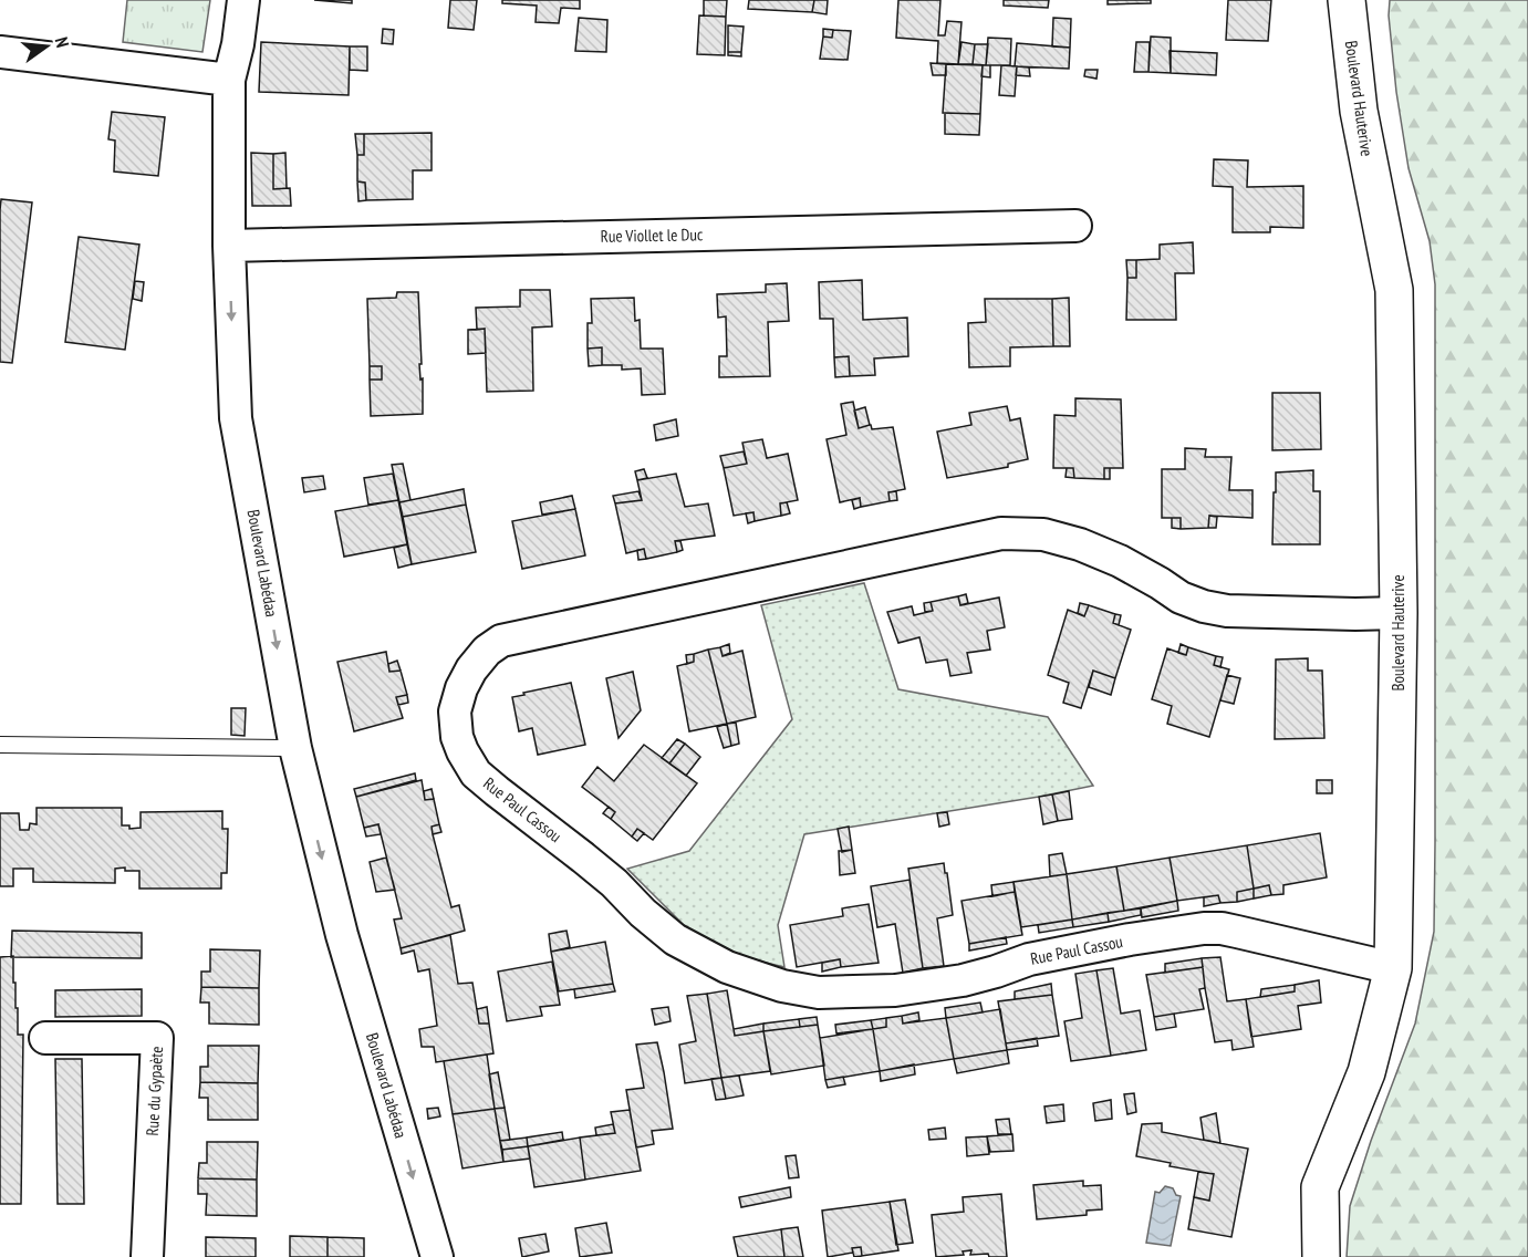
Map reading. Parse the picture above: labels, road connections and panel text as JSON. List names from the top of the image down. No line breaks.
{"streets":{"street":["Boulevard Hauterive","Rue Viollet le Duc","Boulevard Labédaa","Rue Paul Cassou","Rue du Gypaète"]},"crossings":[["Boulevard Hauterive","Rue Paul Cassou"],["Rue Viollet le Duc","Boulevard Labédaa"]],"one_way":["Boulevard Labédaa"],"north":"right"}
